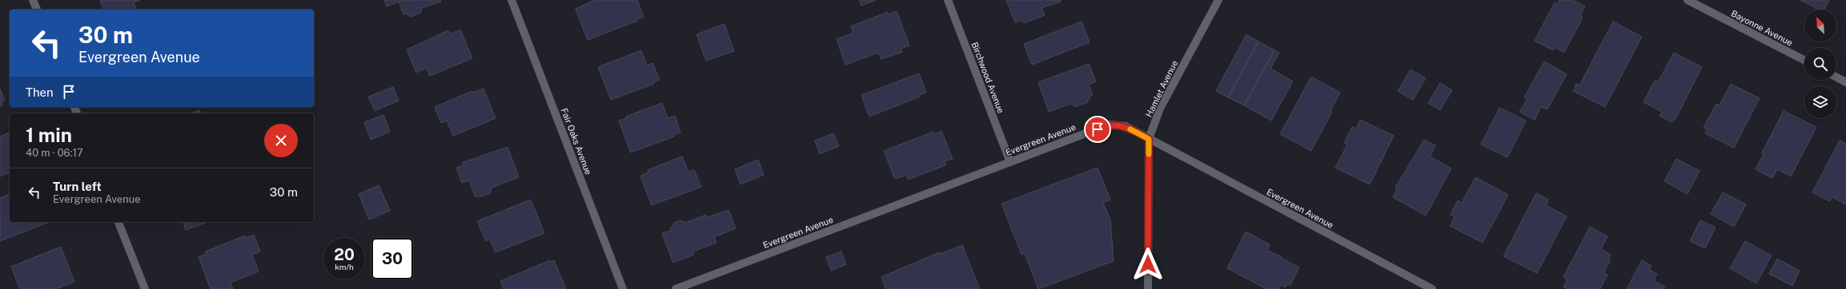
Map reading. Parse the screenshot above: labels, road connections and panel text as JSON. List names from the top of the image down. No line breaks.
{"streets":{"street":["Bayonne Avenue","Birchwood Avenue","Hamlet Avenue","Evergreen Avenue","Fair Oaks Avenue"]},"crossings":[["Birchwood Avenue","Evergreen Avenue"],["Hamlet Avenue","Evergreen Avenue"]],"north":"top left","page":{"turn":["30 m","Evergreen Avenue"],"then":"Then","heading":["1 min","40 m · 06:17"],"list":[{"name":"Turn left","note":"Evergreen Avenue","value":"30 m"}],"speed":"20 km/h","limit":"30"}}
